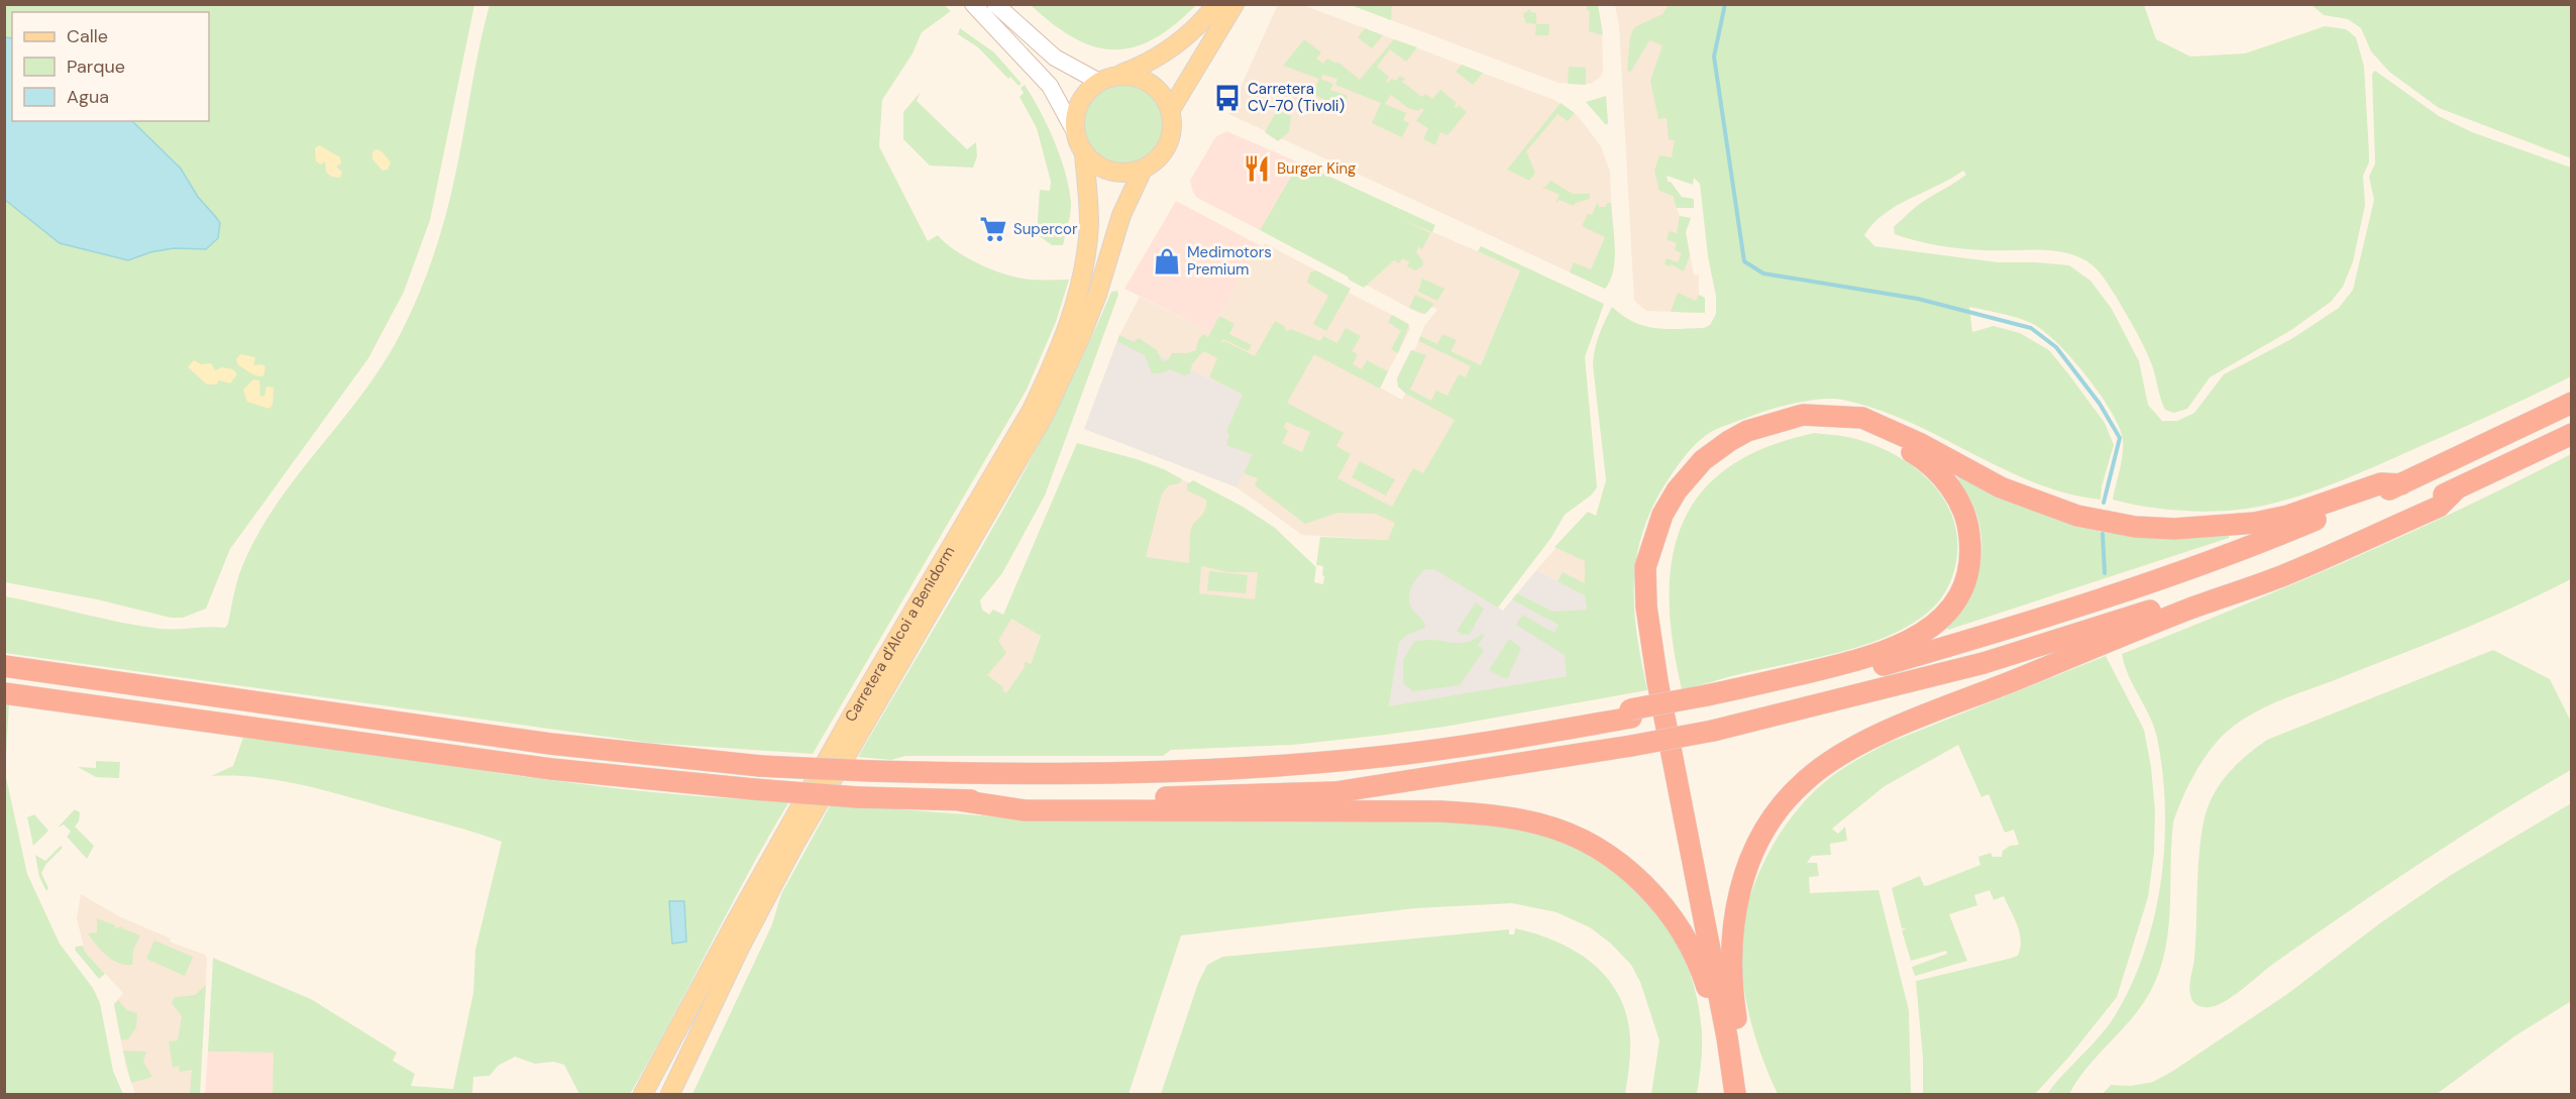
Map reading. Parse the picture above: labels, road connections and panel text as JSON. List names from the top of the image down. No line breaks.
{"streets":{"main road":["Carretera d'Alcoi a Benidorm"]},"places":{"bus stop":["Carretera CV-70 (Tivoli)"],"restaurant":["Burger King"],"supermarket":["Supercor"],"shop":["Medimotors Premium"]},"legend":["Calle","Parque","Agua"]}
